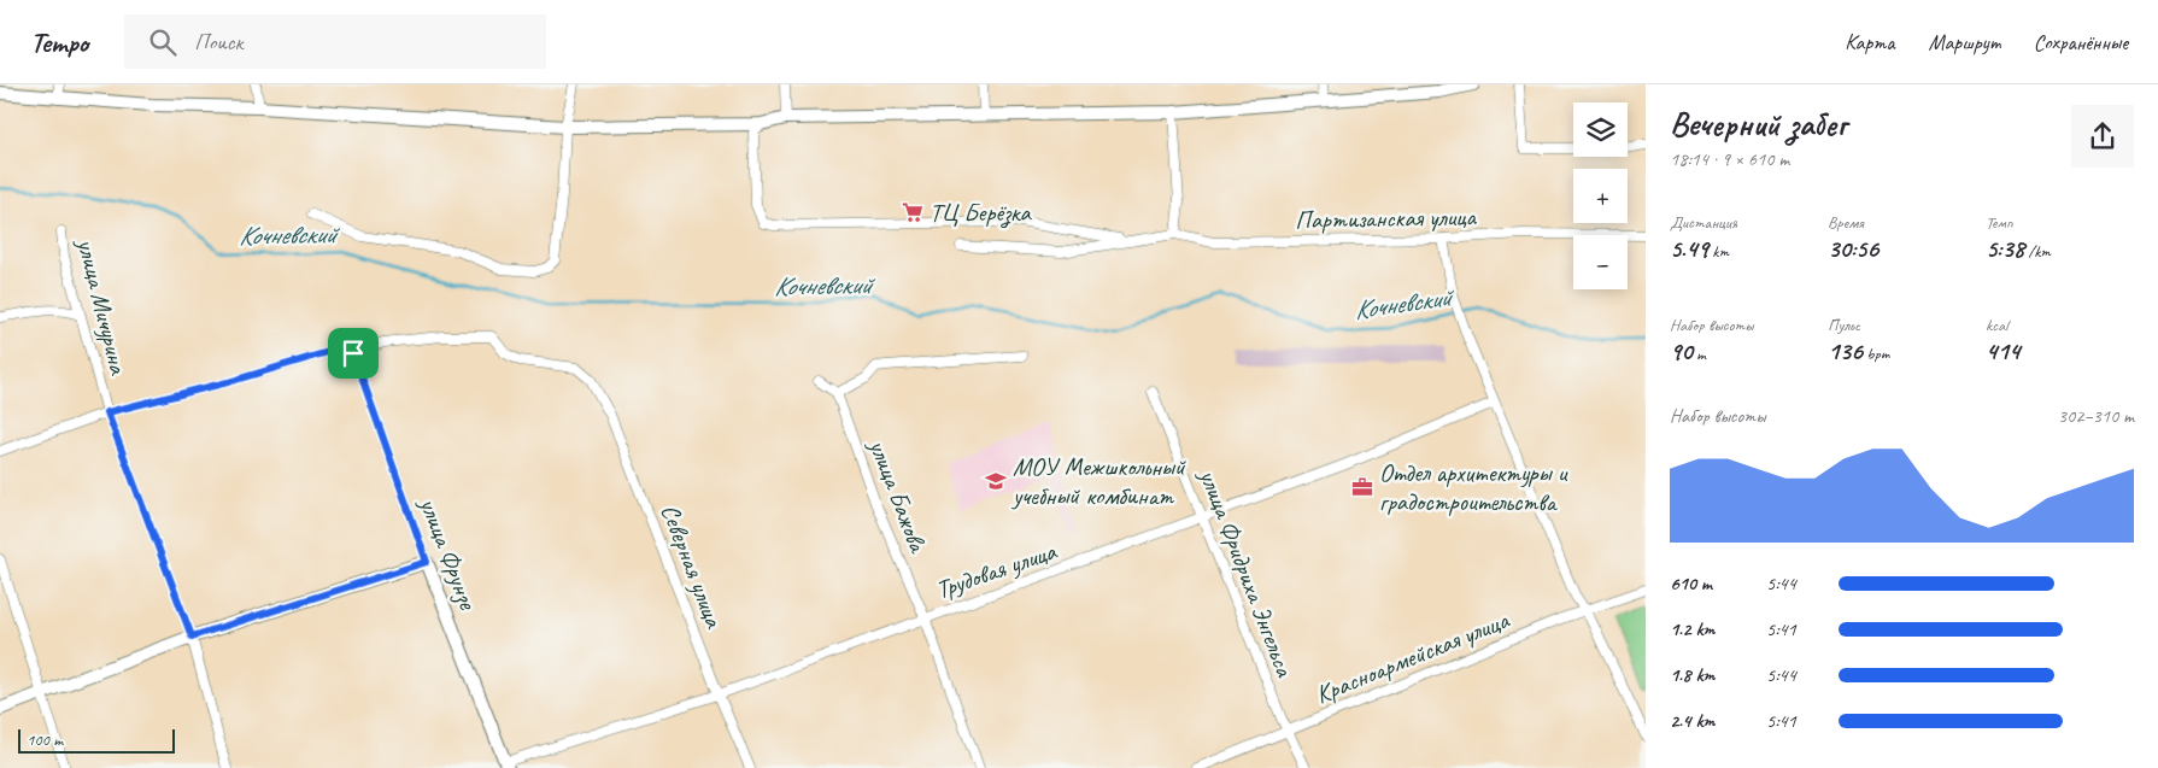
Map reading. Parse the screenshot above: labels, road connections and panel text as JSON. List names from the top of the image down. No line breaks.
{"streets":{"street":["Партизанская улица","улица Мичурина","улица Бажова","улица Фрунзе","Северная улица","Трудовая улица","улица Фридриха Энгельса","Красноармейская улица"]},"crossings":[["улица Бажова","Трудовая улица"],["улица Фрунзе","Северная улица"],["улица Фрунзе","Трудовая улица"],["Северная улица","Трудовая улица"],["Трудовая улица","улица Фридриха Энгельса"],["улица Фридриха Энгельса","Красноармейская улица"]],"water":["Кочневский"],"places":{"supermarket":["ТЦ Берёзка"],"school or university":["МОУ Межшкольный учебный комбинат"],"office":["Отдел архитектуры и градостроительства"]},"scale_bar":"100 m","page":{"header":"Tempo","search":"Поиск","nav":["Карта","Маршрут","Сохранённые"],"heading":["Вечерний забег","18:14 · 9 × 610 m"],"map_buttons":["+","−"],"stats":[["Дистанция","5.49 km"],["Время","30:56"],["Темп","5:38 /km"],["Набор высоты","90 m"],["Пульс","136 bpm"],["kcal","414"]],"chart":["Набор высоты","302–310 m"],"list":[{"name":"610 m","note":"5:44"},{"name":"1.2 km","note":"5:41"},{"name":"1.8 km","note":"5:44"},{"name":"2.4 km","note":"5:41"}],"scale":"100 m"}}
